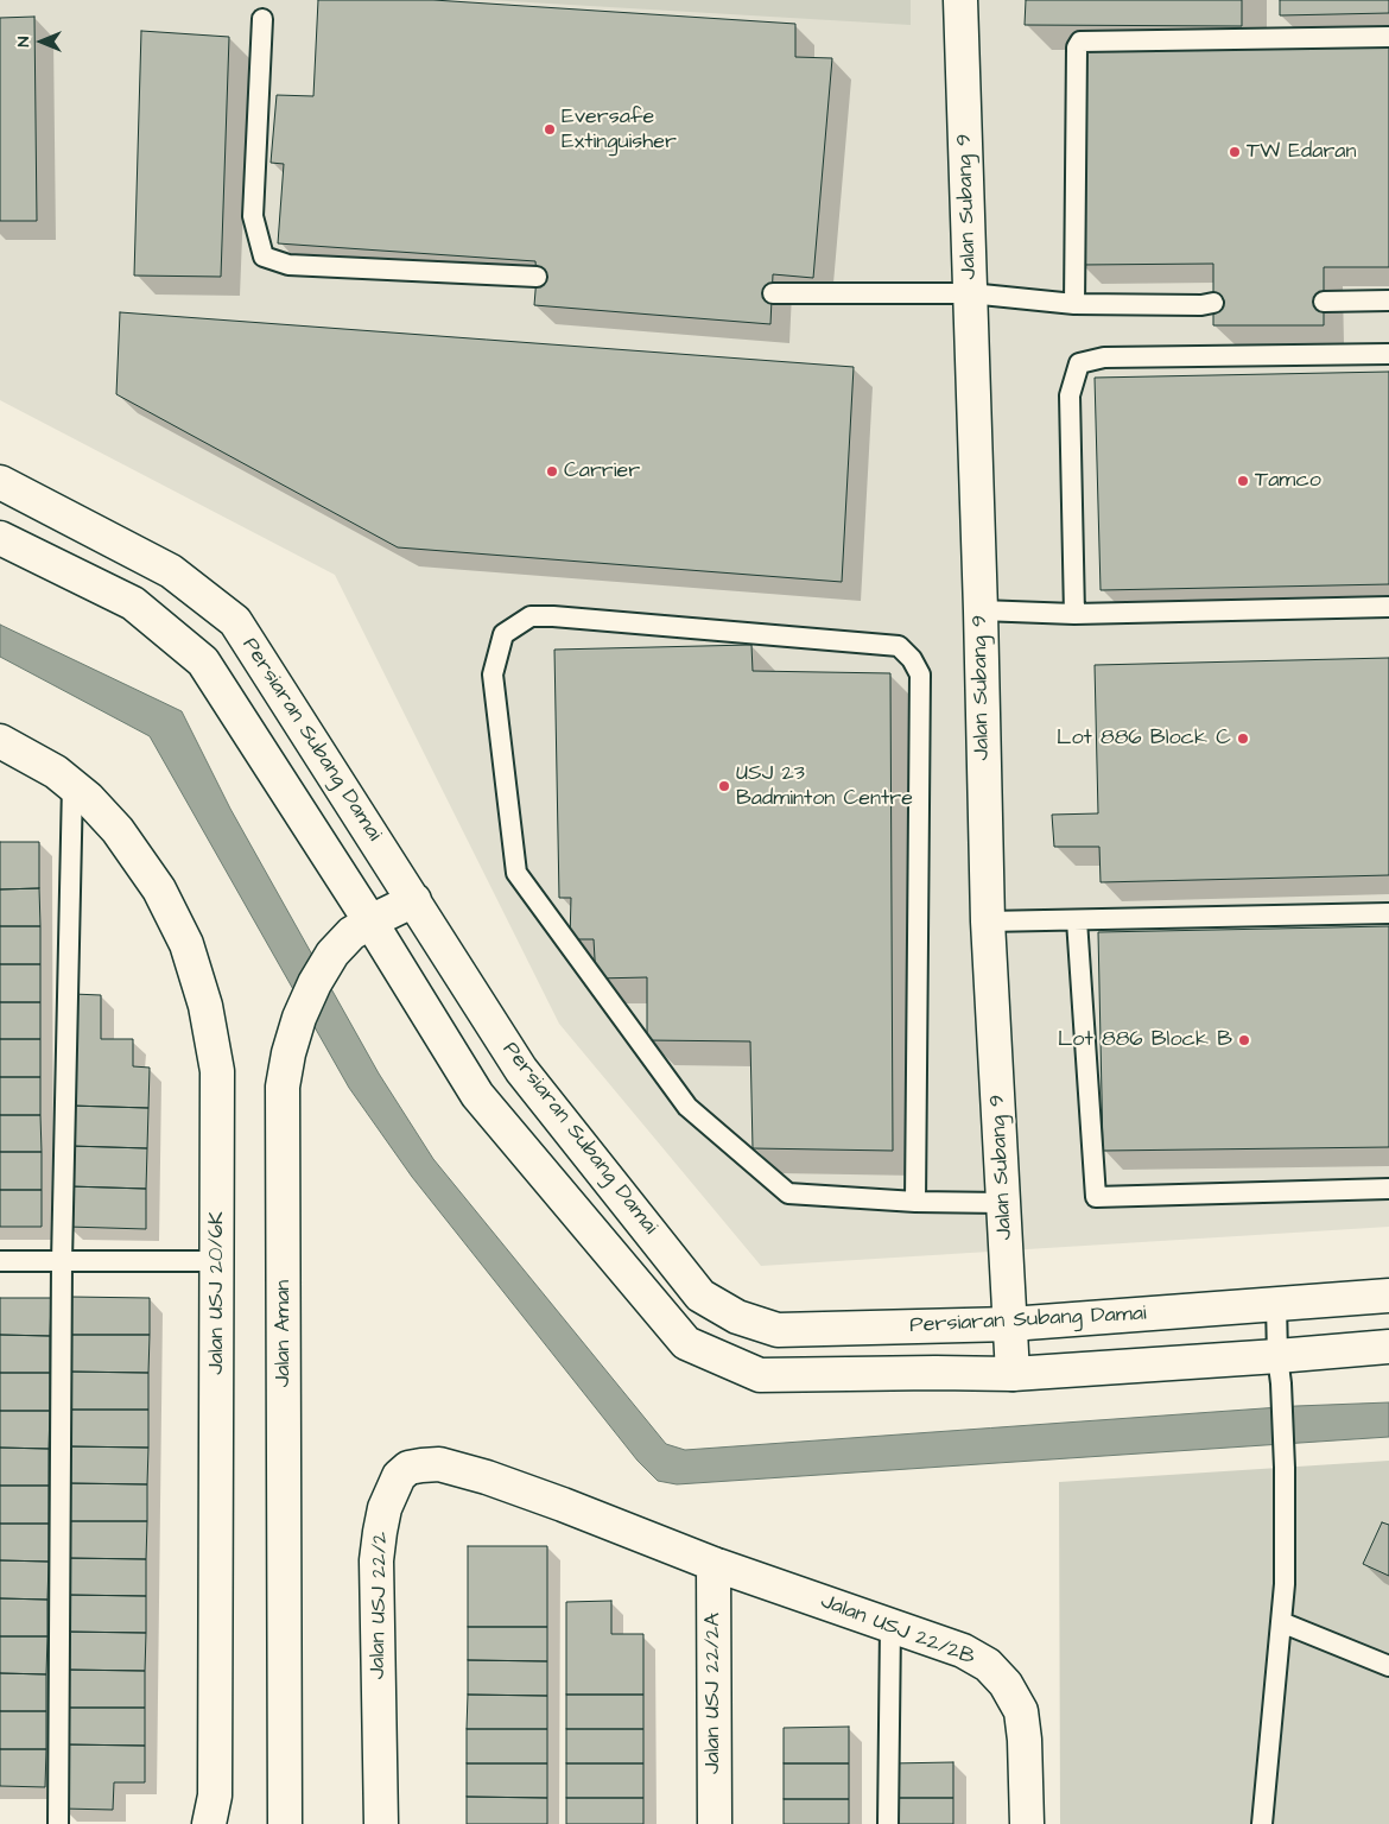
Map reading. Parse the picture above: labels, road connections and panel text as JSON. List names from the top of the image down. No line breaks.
{"streets":{"street":["Jalan Subang 9","Persiaran Subang Damai","Jalan USJ 20/6K","Jalan Aman","Jalan USJ 22/2","Jalan USJ 22/2B","Jalan USJ 22/2A"]},"crossings":[["Jalan Subang 9","Persiaran Subang Damai"],["Persiaran Subang Damai","Jalan Aman"],["Jalan USJ 22/2","Jalan USJ 22/2B"],["Jalan USJ 22/2","Jalan USJ 22/2A"],["Jalan USJ 22/2B","Jalan USJ 22/2A"]],"places":["Eversafe Extinguisher","TW Edaran","Carrier","Tamco","Lot 886 Block C","USJ 23 Badminton Centre","Lot 886 Block B"],"north":"left"}
